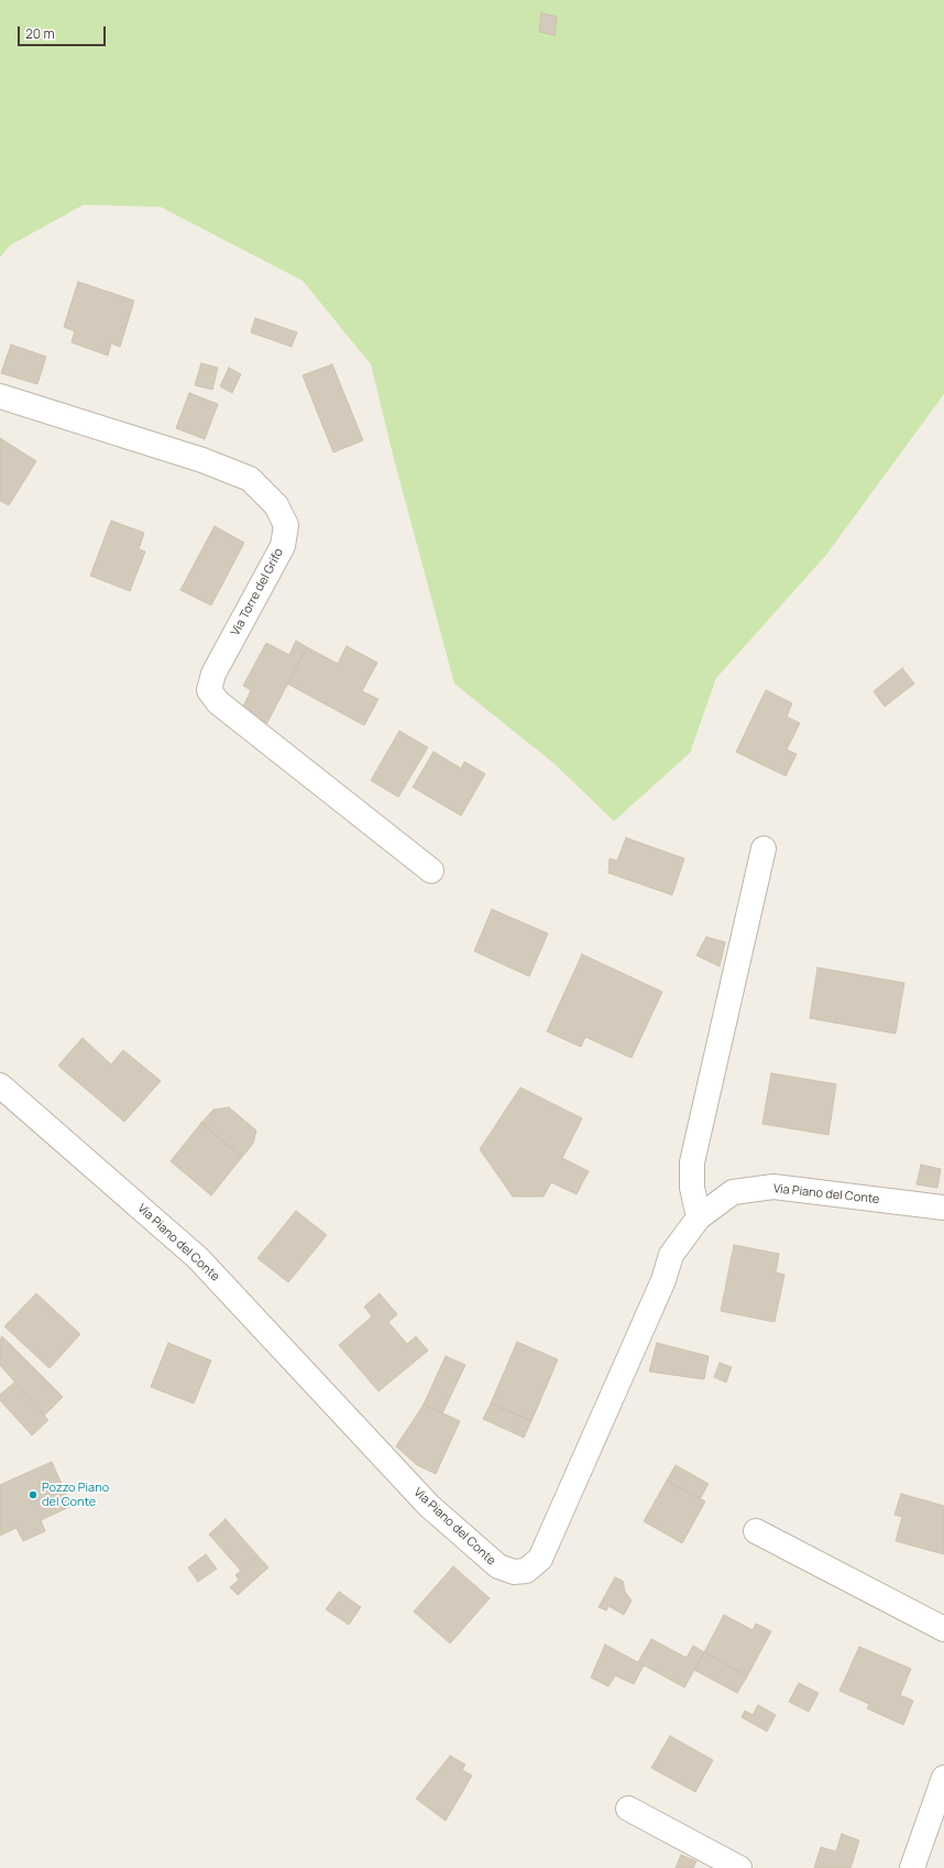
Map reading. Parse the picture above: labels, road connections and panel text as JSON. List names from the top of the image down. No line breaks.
{"streets":{"street":["Via Torre del Grifo","Via Piano del Conte"]},"places":["Pozzo Piano del Conte"],"scale_bar":"20 m"}
